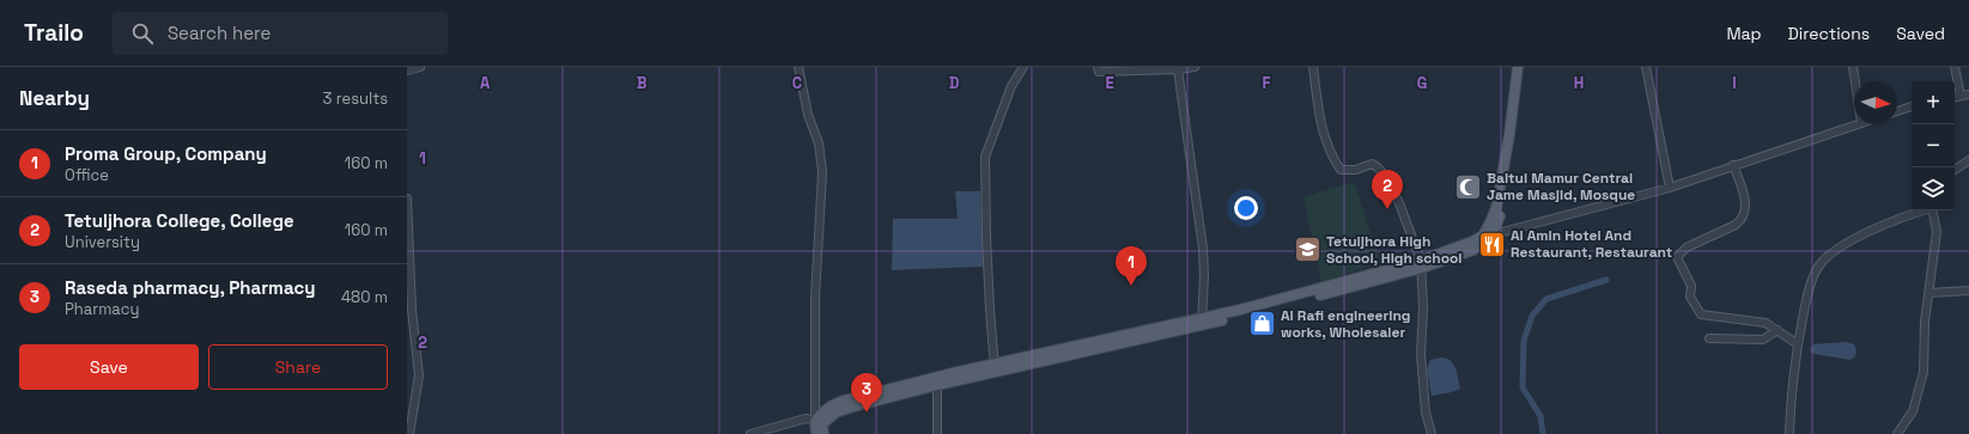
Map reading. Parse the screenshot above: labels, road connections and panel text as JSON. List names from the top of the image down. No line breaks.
{"places":{"mosque":["Baitul Mamur Central Jame Masjid, Mosque"],"restaurant":["Al Amin Hotel And Restaurant, Restaurant"],"school or university":["Tetuljhora High School, High school"],"shop":["Al Rafi engineering works, Wholesaler"]},"north":"right","page":{"header":"Trailo","search":"Search here","nav":["Map","Directions","Saved"],"heading":["Nearby","3 results"],"map_buttons":["+","−"],"list":[{"mark":"1","name":"Proma Group, Company","note":"Office","value":"160 m"},{"mark":"2","name":"Tetuljhora College, College","note":"University","value":"160 m"},{"mark":"3","name":"Raseda pharmacy, Pharmacy","note":"Pharmacy","value":"480 m"}],"pins":["2","1","3"],"buttons":["Save","Share"]},"grid":{"columns":["A","B","C","D","E","F","G","H","I"],"rows":["1","2"]}}
